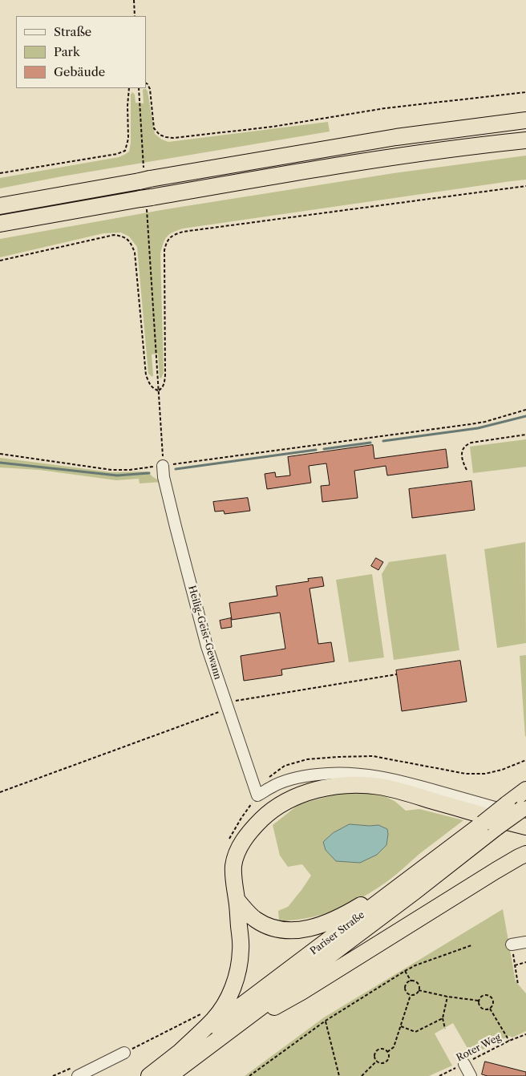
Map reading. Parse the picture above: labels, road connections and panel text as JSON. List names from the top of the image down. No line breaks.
{"streets":{"highway":["Pariser Straße"],"street":["Heilig-Geist-Gewann"],"path":["Roter Weg"]},"legend":["Straße","Park","Gebäude"]}
